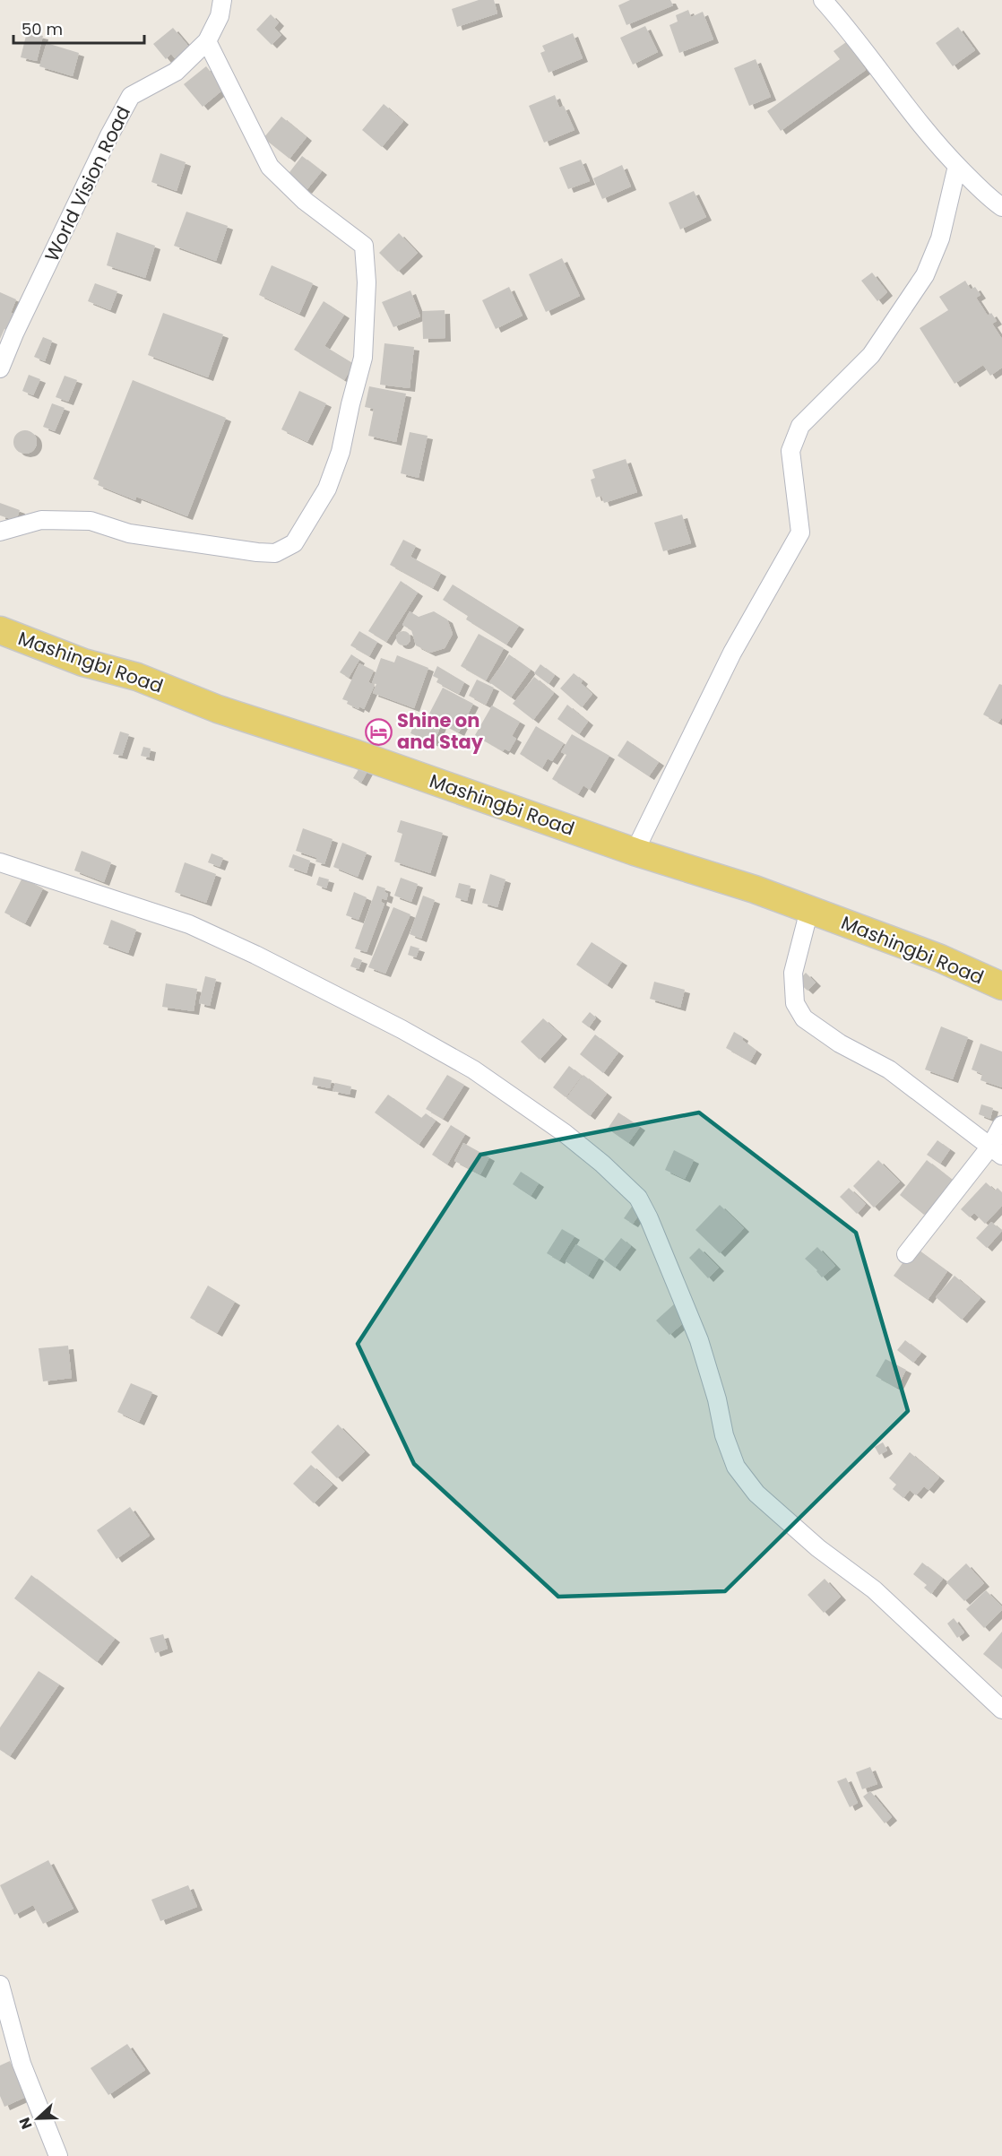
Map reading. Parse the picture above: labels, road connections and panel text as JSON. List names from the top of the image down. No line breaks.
{"streets":{"main road":["Mashingbi Road"],"street":["World Vision Road"]},"places":{"hotel":["Shine on and Stay"]},"scale_bar":"50 m","north":"left"}
